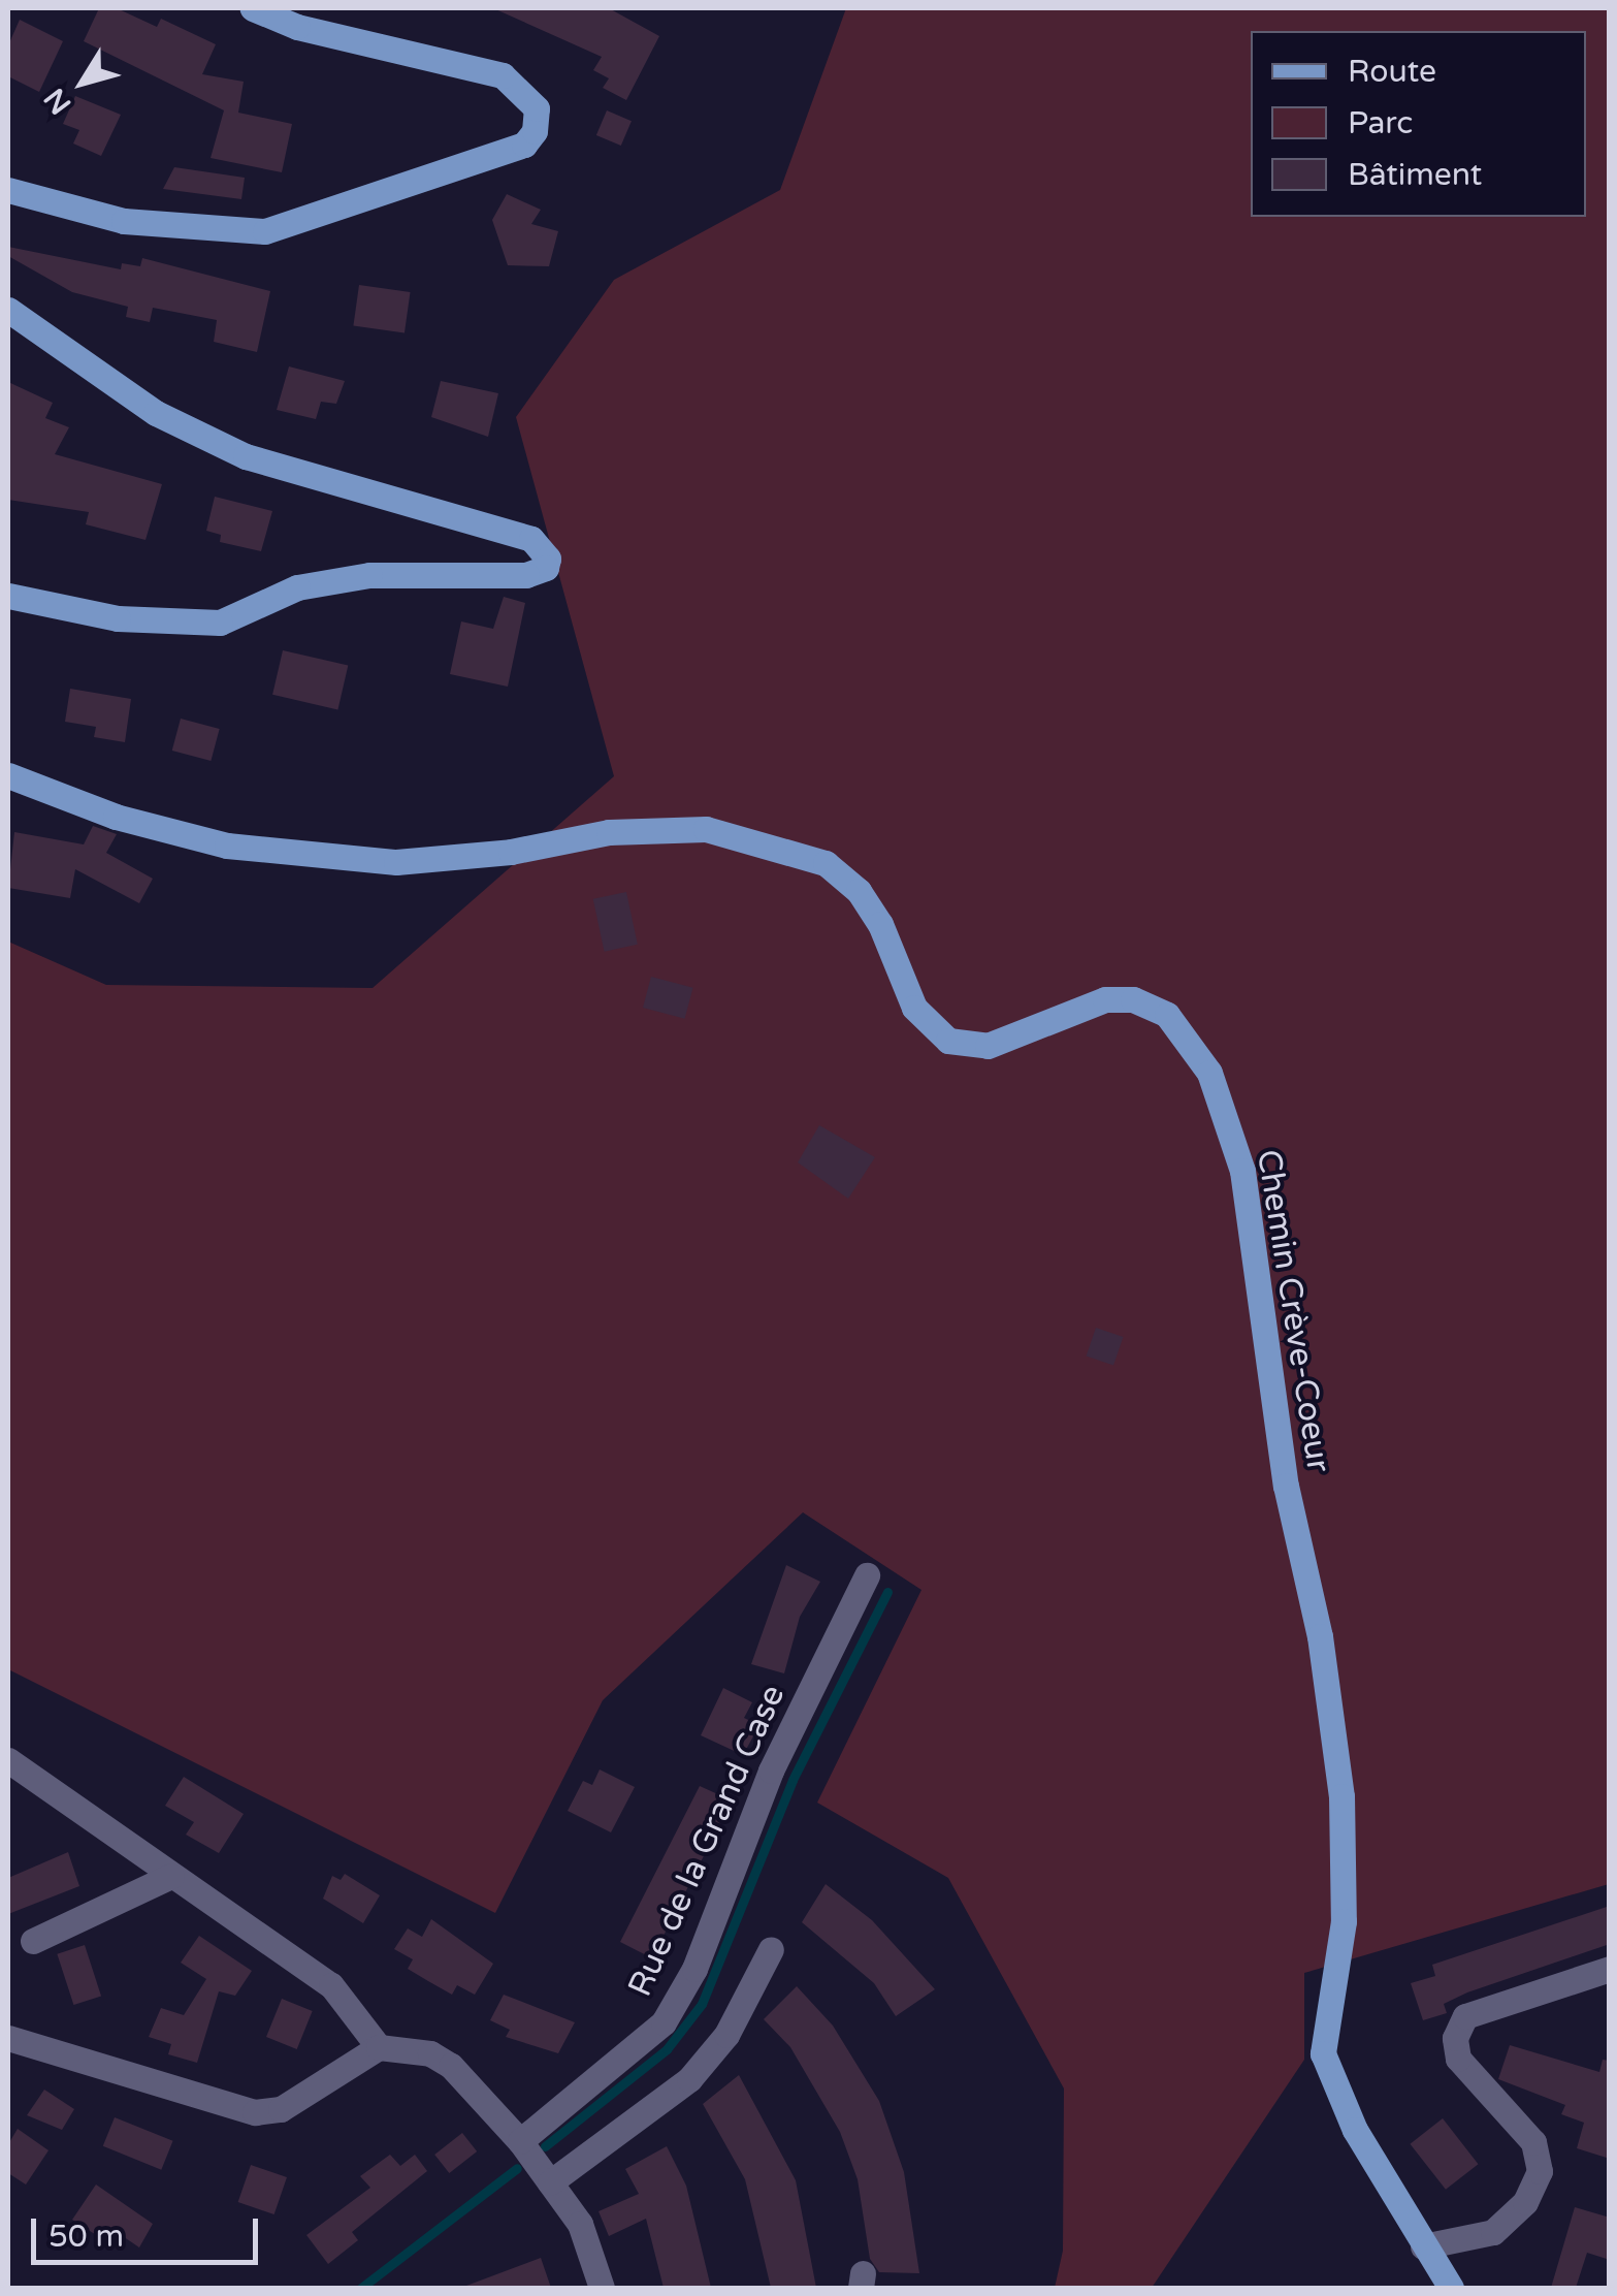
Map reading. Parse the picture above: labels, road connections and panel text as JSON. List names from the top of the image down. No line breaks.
{"streets":{"main road":["Chemin Crève-Coeur"],"street":["Rue de la Grand Case"]},"legend":["Route","Parc","Bâtiment"],"scale_bar":"50 m","north":"bottom left"}
